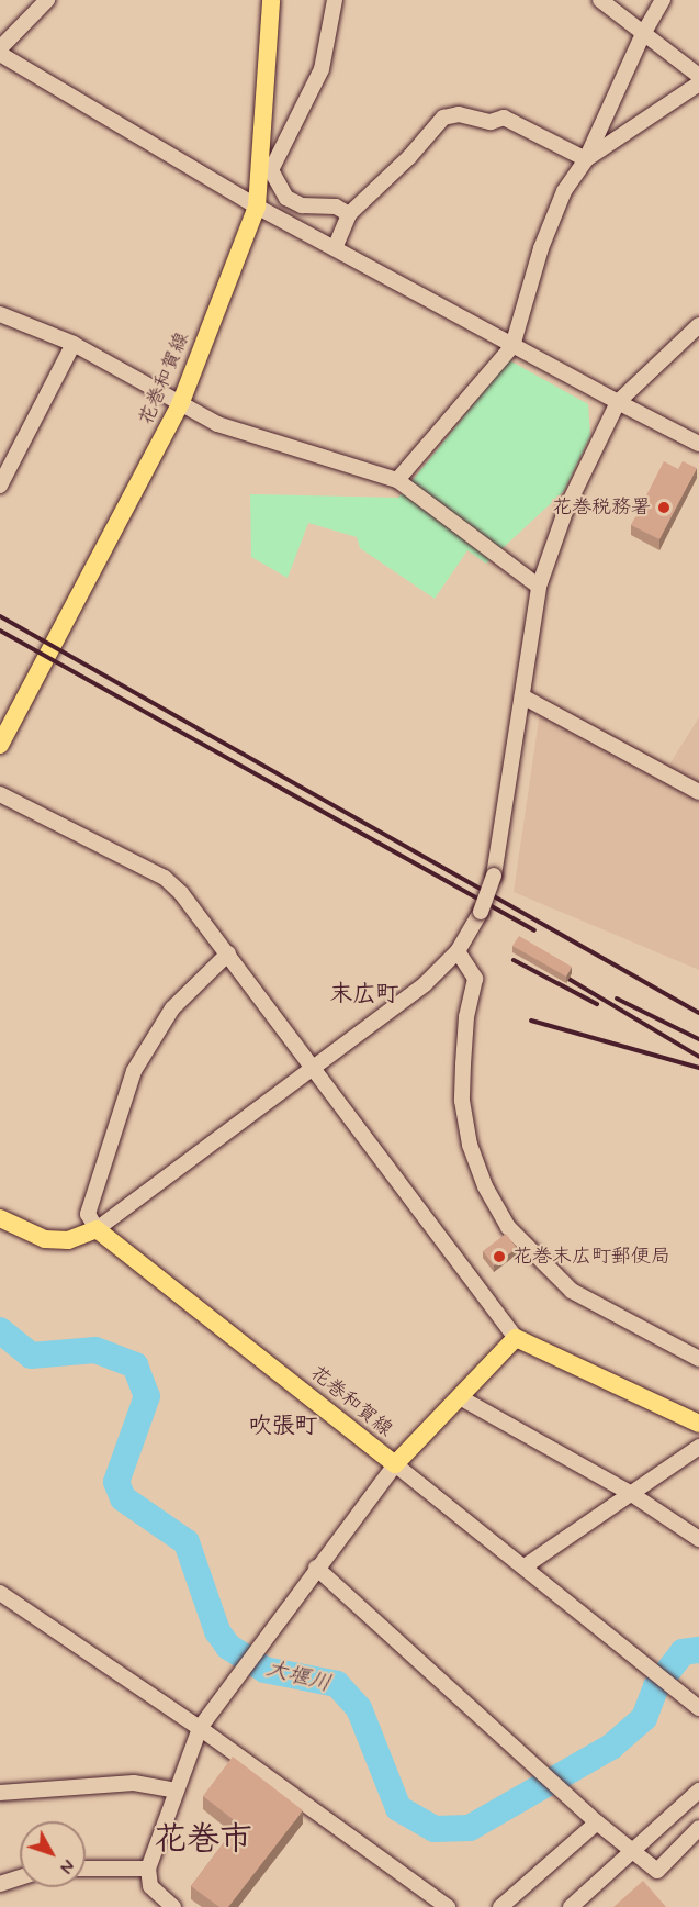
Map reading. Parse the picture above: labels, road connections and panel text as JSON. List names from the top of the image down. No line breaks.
{"streets":{"main road":["花巻和賀線"]},"districts":["末広町","吹張町","花巻市"],"water":["大堰川"],"places":["花巻税務署","花巻末広町郵便局"],"north":"bottom right"}
